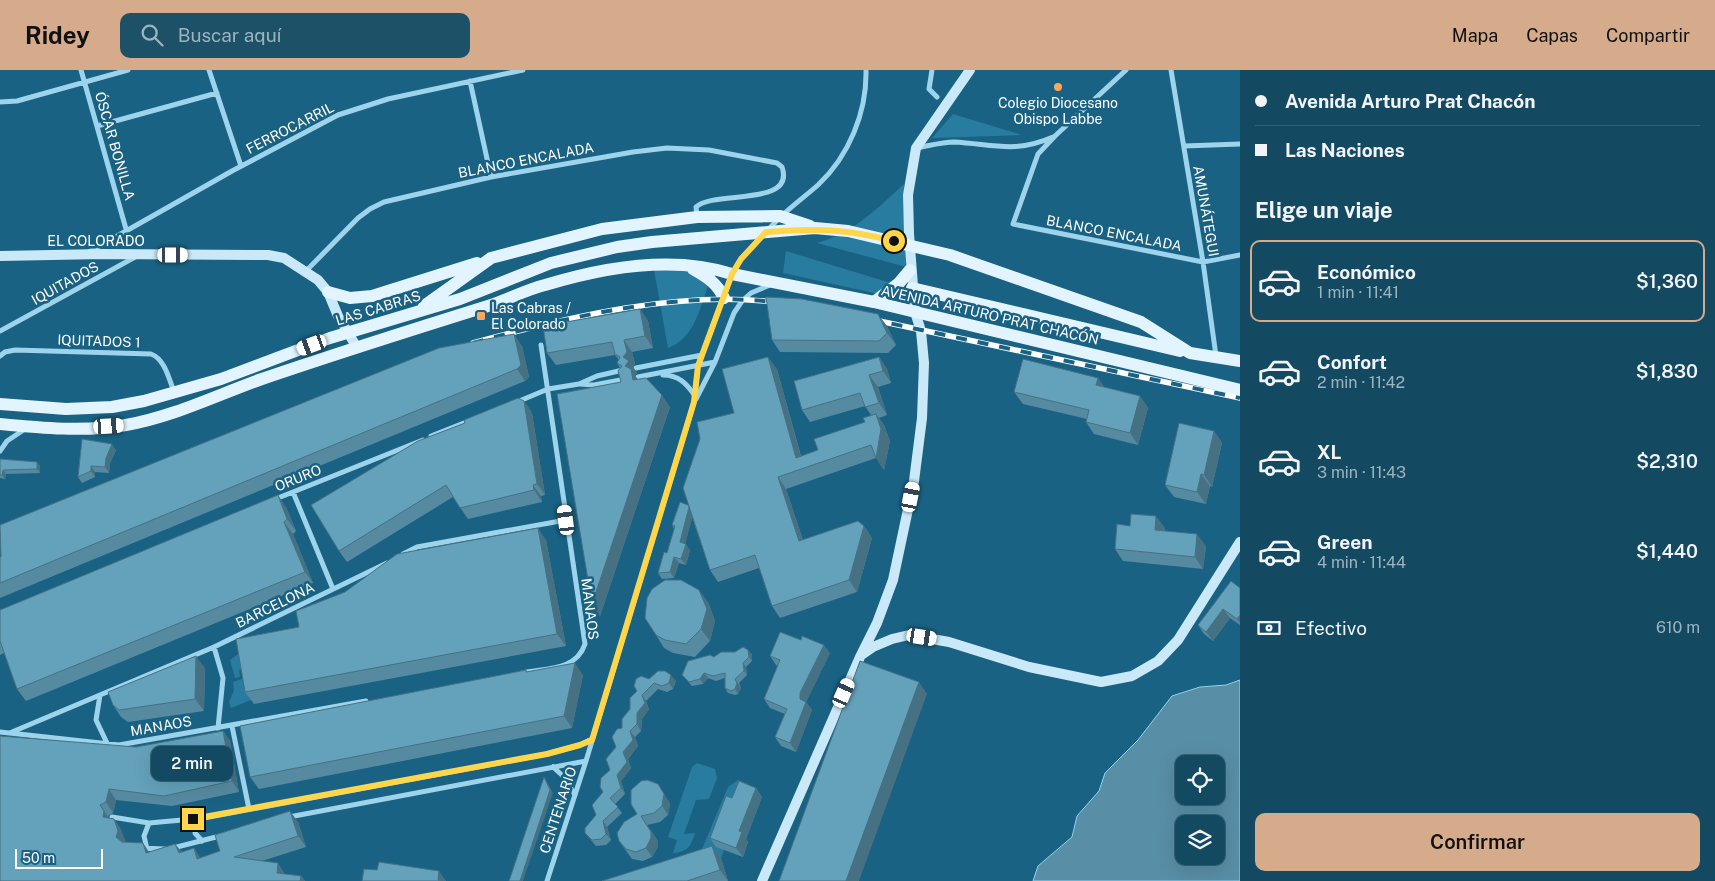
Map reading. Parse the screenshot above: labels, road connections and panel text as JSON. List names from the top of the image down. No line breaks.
{"streets":{"main road":["LAS CABRAS","AVENIDA ARTURO PRAT CHACÓN"],"street":["FERROCARRIL","ÓSCAR BONILLA","BLANCO ENCALADA","AMUNÁTEGUI","EL COLORADO","IQUITADOS","IQUITADOS 1","ORURO","BARCELONA","MANAOS","CENTENARIO"]},"crossings":[["FERROCARRIL","ÓSCAR BONILLA"],["FERROCARRIL","EL COLORADO"],["BLANCO ENCALADA","AMUNÁTEGUI"],["BLANCO ENCALADA","EL COLORADO"],["EL COLORADO","IQUITADOS"],["EL COLORADO","LAS CABRAS"],["LAS CABRAS","IQUITADOS 1"],["LAS CABRAS","CENTENARIO"],["AVENIDA ARTURO PRAT CHACÓN","CENTENARIO"],["BARCELONA","MANAOS"]],"places":{"other":["Colegio Diocesano Obispo Labbe"],"transit":["Las Cabras / El Colorado"]},"scale_bar":"50 m","page":{"header":"Ridey","search":"Buscar aquí","nav":["Mapa","Capas","Compartir"],"banner":["Avenida Arturo Prat Chacón","Las Naciones"],"heading":"Elige un viaje","list":[{"name":"Económico","note":"1 min · 11:41","value":"$1,360"},{"name":"Confort","note":"2 min · 11:42","value":"$1,830"},{"name":"XL","note":"3 min · 11:43","value":"$2,310"},{"name":"Green","note":"4 min · 11:44","value":"$1,440"}],"pay":["Efectivo","610 m"],"bubble":"2 min","buttons":"Confirmar","scale":"50 m"}}
